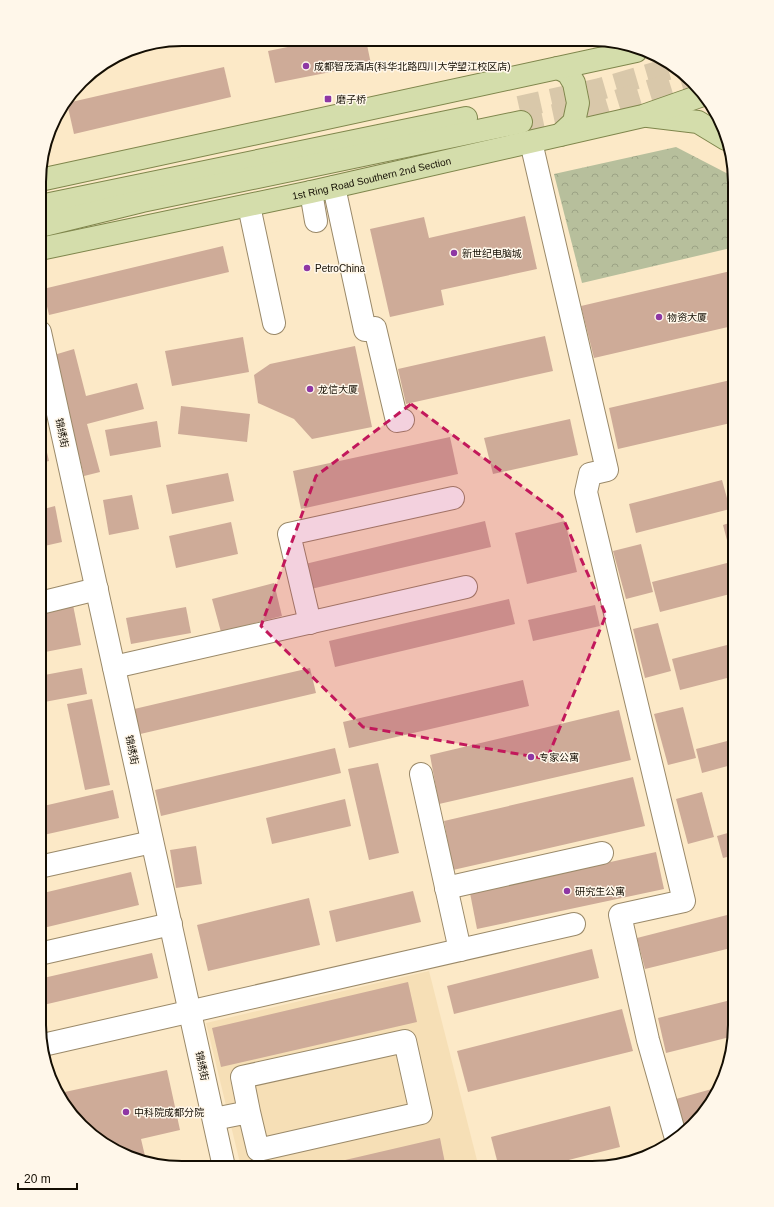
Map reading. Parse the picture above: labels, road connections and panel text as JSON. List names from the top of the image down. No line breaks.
{"streets":{"main road":["1st Ring Road Southern 2nd Section"],"street":["锦绣街"]},"places":{"other":["成都智茂酒店(科华北路四川大学望江校区店)","新世纪电脑城","PetroChina","物资大厦","龙信大厦","专家公寓","研究生公寓","中科院成都分院"],"transit":["磨子桥"]},"scale_bar":"20 m"}
